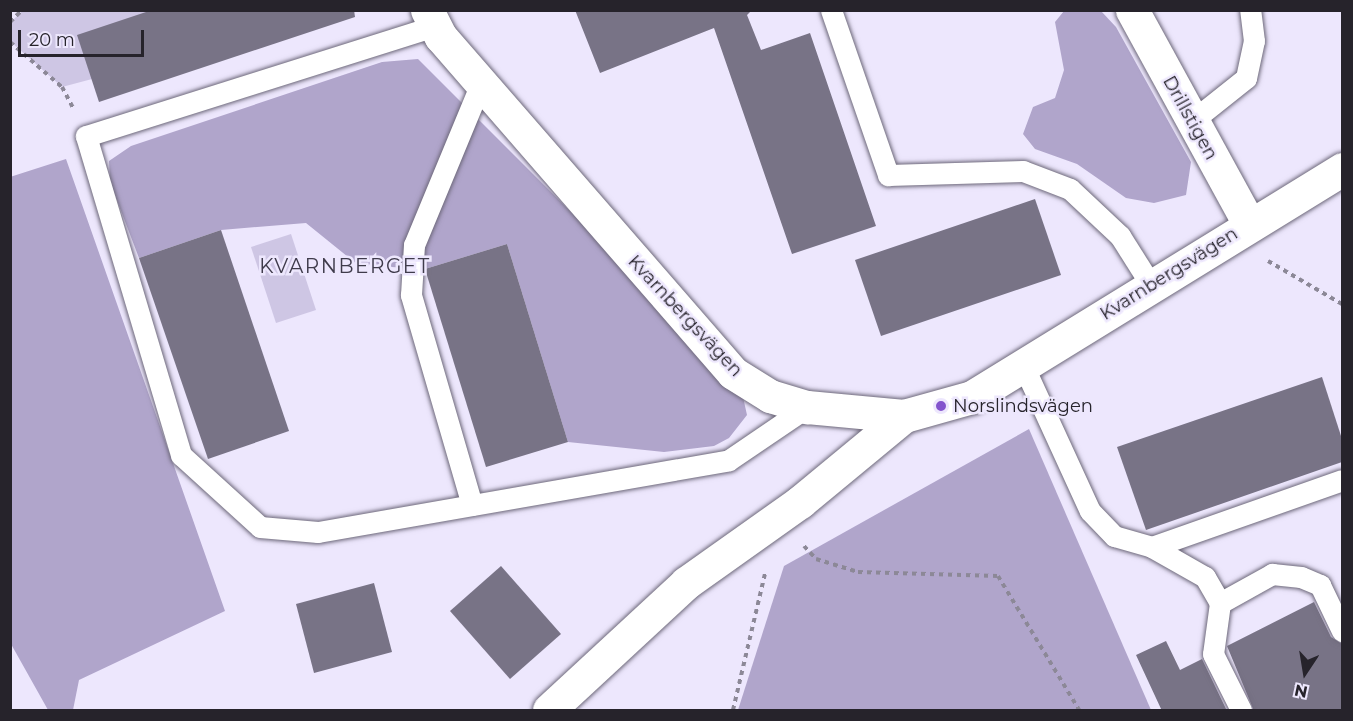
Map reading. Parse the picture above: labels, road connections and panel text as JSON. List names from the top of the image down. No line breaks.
{"streets":{"street":["Drillstigen","Kvarnbergsvägen"]},"crossings":[["Drillstigen","Kvarnbergsvägen"]],"districts":["KVARNBERGET"],"places":["Norslindsvägen"],"scale_bar":"20 m","north":"bottom"}
